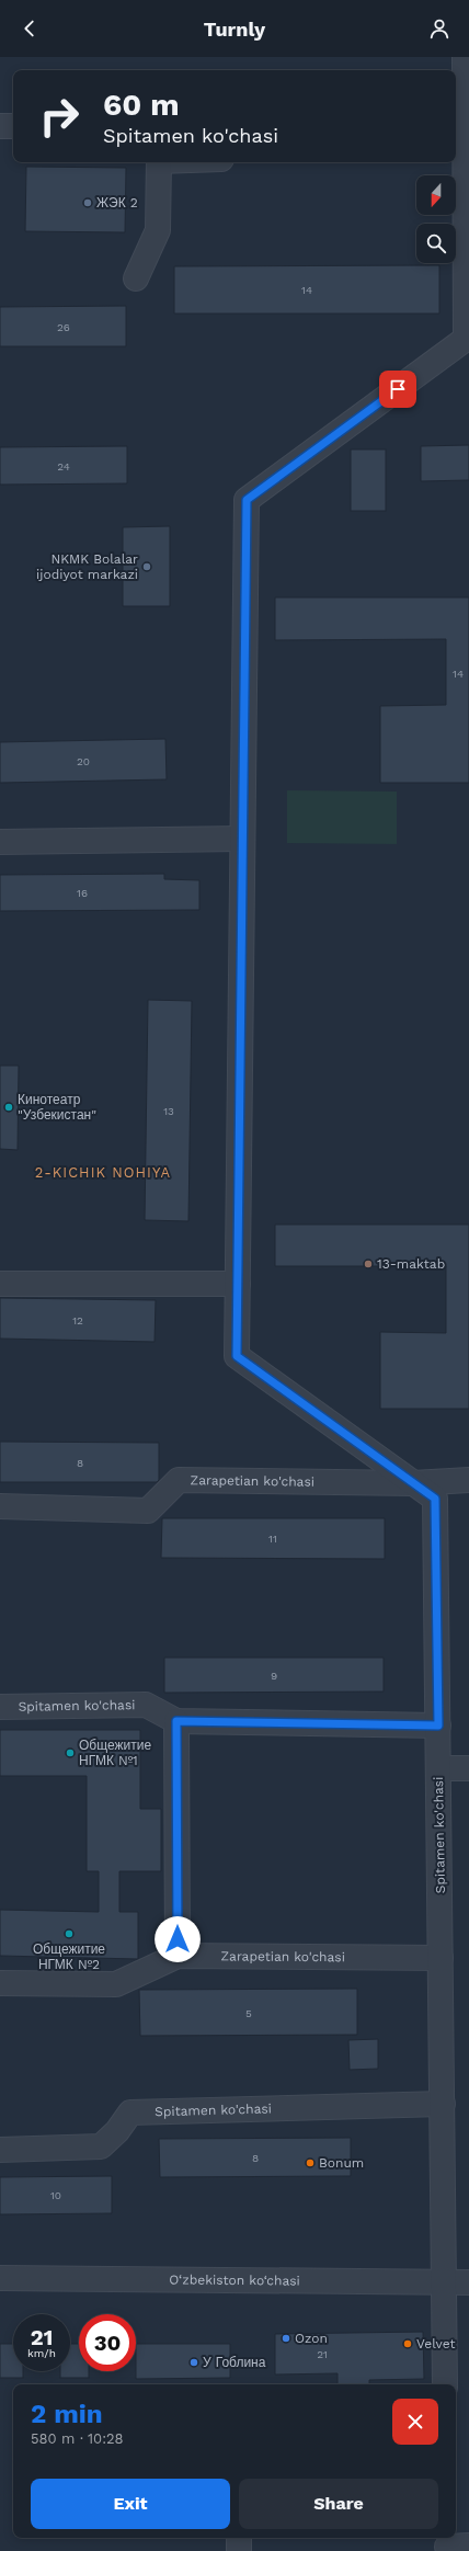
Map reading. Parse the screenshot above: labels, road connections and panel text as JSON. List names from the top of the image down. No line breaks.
{"streets":{"street":["Zarapetian ko'chasi","Spitamen ko'chasi","O‘zbekiston ko‘chasi"]},"crossings":[["Zarapetian ko'chasi","Spitamen ko'chasi"],["Spitamen ko'chasi","O‘zbekiston ko‘chasi"]],"districts":["2-KICHIK NOHIYA"],"places":["ЖЭК 2","NKMK Bolalar ijodiyot markazi","Кинотеатр \"Узбекистан\"","13-maktab","Общежитие НГМК №1","Общежитие НГМК №2","Bonum","Ozon","Velvet","У Гоблина"],"house_numbers":["14","26","24","14","20","16","13","12","8","11","9","5","8","10","21"],"north":"bottom","page":{"header":"Turnly","turn":["60 m","Spitamen ko'chasi"],"speed":"21 km/h","limit":"30","heading":["2 min","580 m · 10:28"],"buttons":["Exit","Share"]}}
